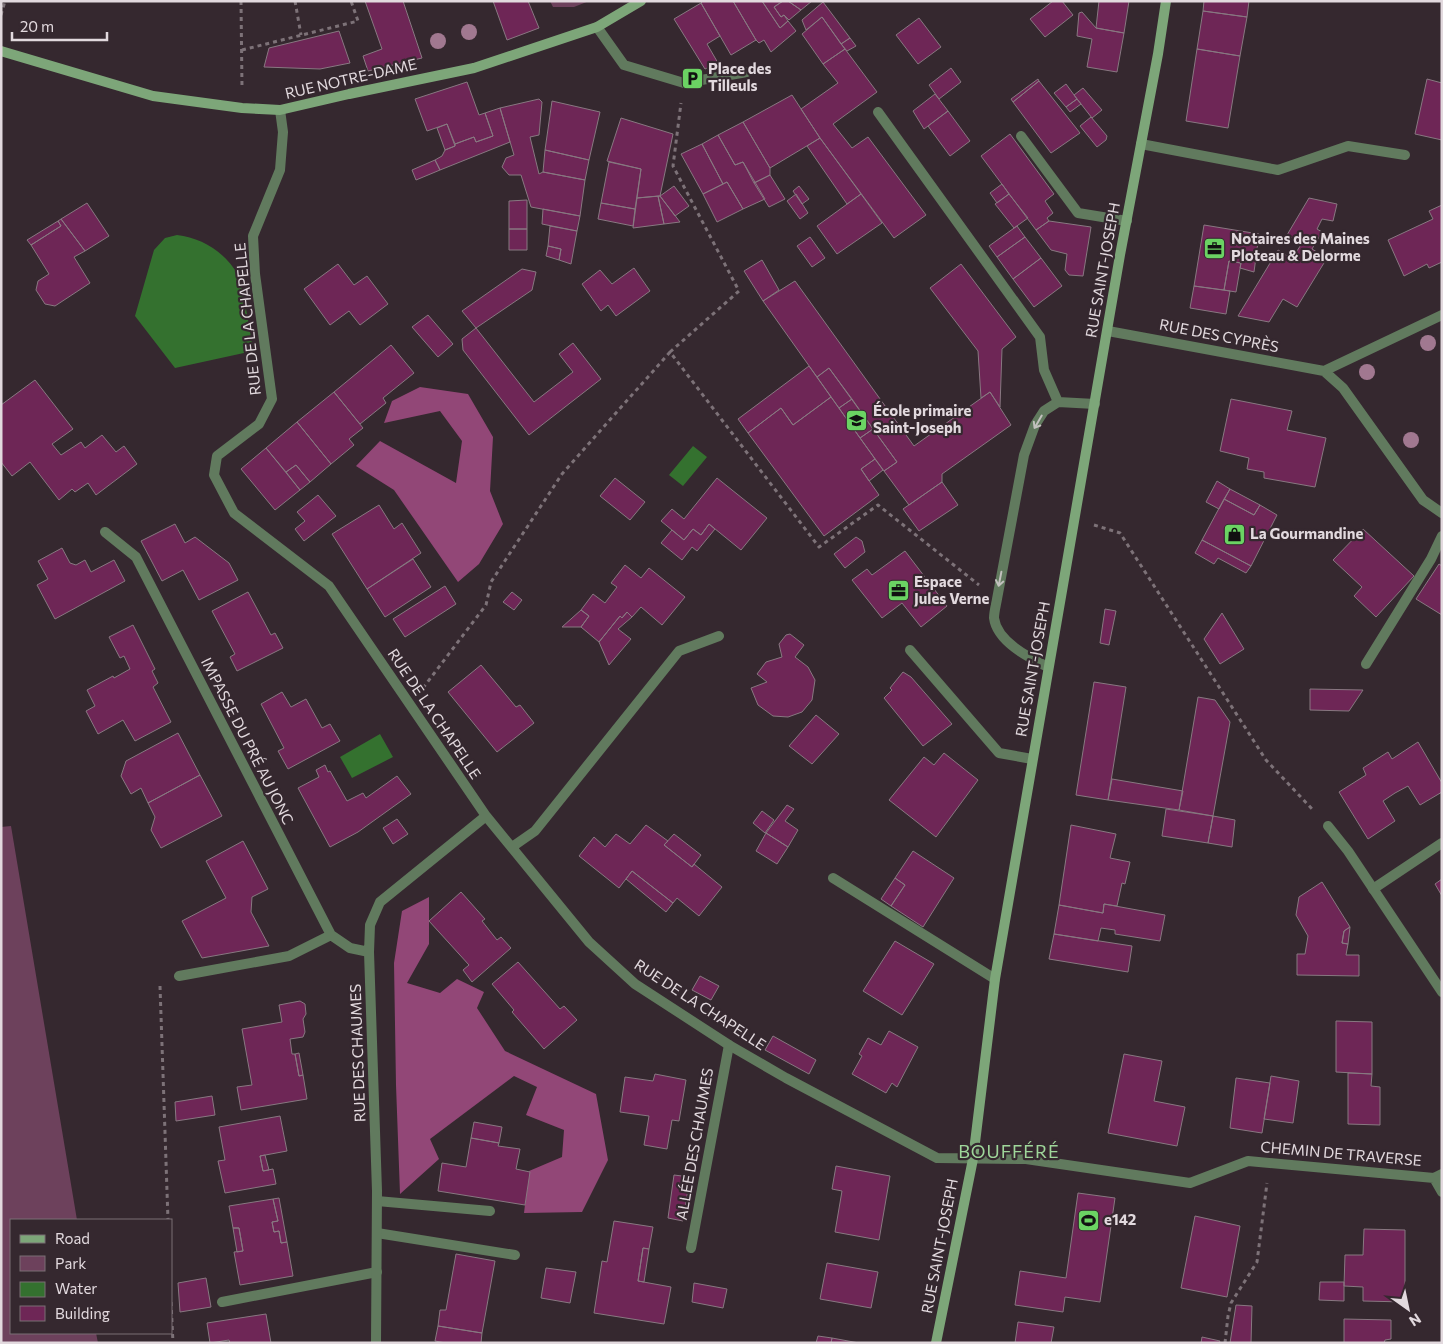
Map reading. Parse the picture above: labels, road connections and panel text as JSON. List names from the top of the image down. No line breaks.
{"streets":{"street":["RUE NOTRE-DAME","RUE SAINT-JOSEPH","RUE DE LA CHAPELLE","RUE DES CYPRÈS","IMPASSE DU PRÉ AU JONC","RUE DES CHAUMES","ALLÉE DES CHAUMES","CHEMIN DE TRAVERSE"]},"crossings":[["RUE NOTRE-DAME","RUE DE LA CHAPELLE"],["RUE SAINT-JOSEPH","RUE DE LA CHAPELLE"],["RUE SAINT-JOSEPH","RUE DES CYPRÈS"],["RUE SAINT-JOSEPH","CHEMIN DE TRAVERSE"],["RUE DE LA CHAPELLE","RUE DES CHAUMES"],["RUE DE LA CHAPELLE","ALLÉE DES CHAUMES"],["RUE DE LA CHAPELLE","CHEMIN DE TRAVERSE"]],"districts":["BOUFFÉRÉ"],"places":{"parking":["Place des Tilleuls"],"office":["Notaires des Maines Ploteau & Delorme","Espace Jules Verne"],"school or university":["École primaire Saint-Joseph"],"shop":["La Gourmandine"],"sports":["e142"]},"legend":["Road","Park","Water","Building"],"scale_bar":"20 m","north":"bottom right"}
